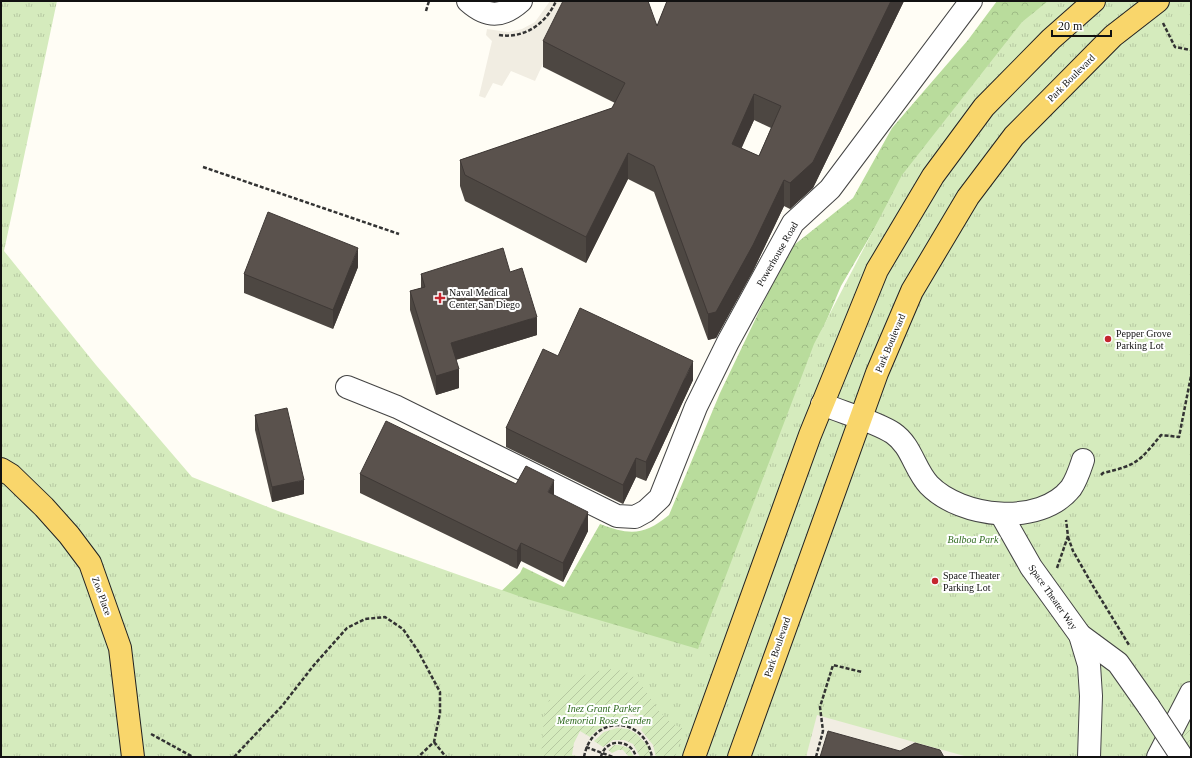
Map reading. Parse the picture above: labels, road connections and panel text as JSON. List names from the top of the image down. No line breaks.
{"streets":{"main road":["Park Boulevard","Zoo Place"],"street":["Powerhouse Road","Space Theater Way"]},"parks":["Balboa Park","Inez Grant Parker Memorial Rose Garden"],"places":{"health":["Naval Medical Center San Diego"],"other":["Pepper Grove Parking Lot","Space Theater Parking Lot"]},"scale_bar":"20 m"}
